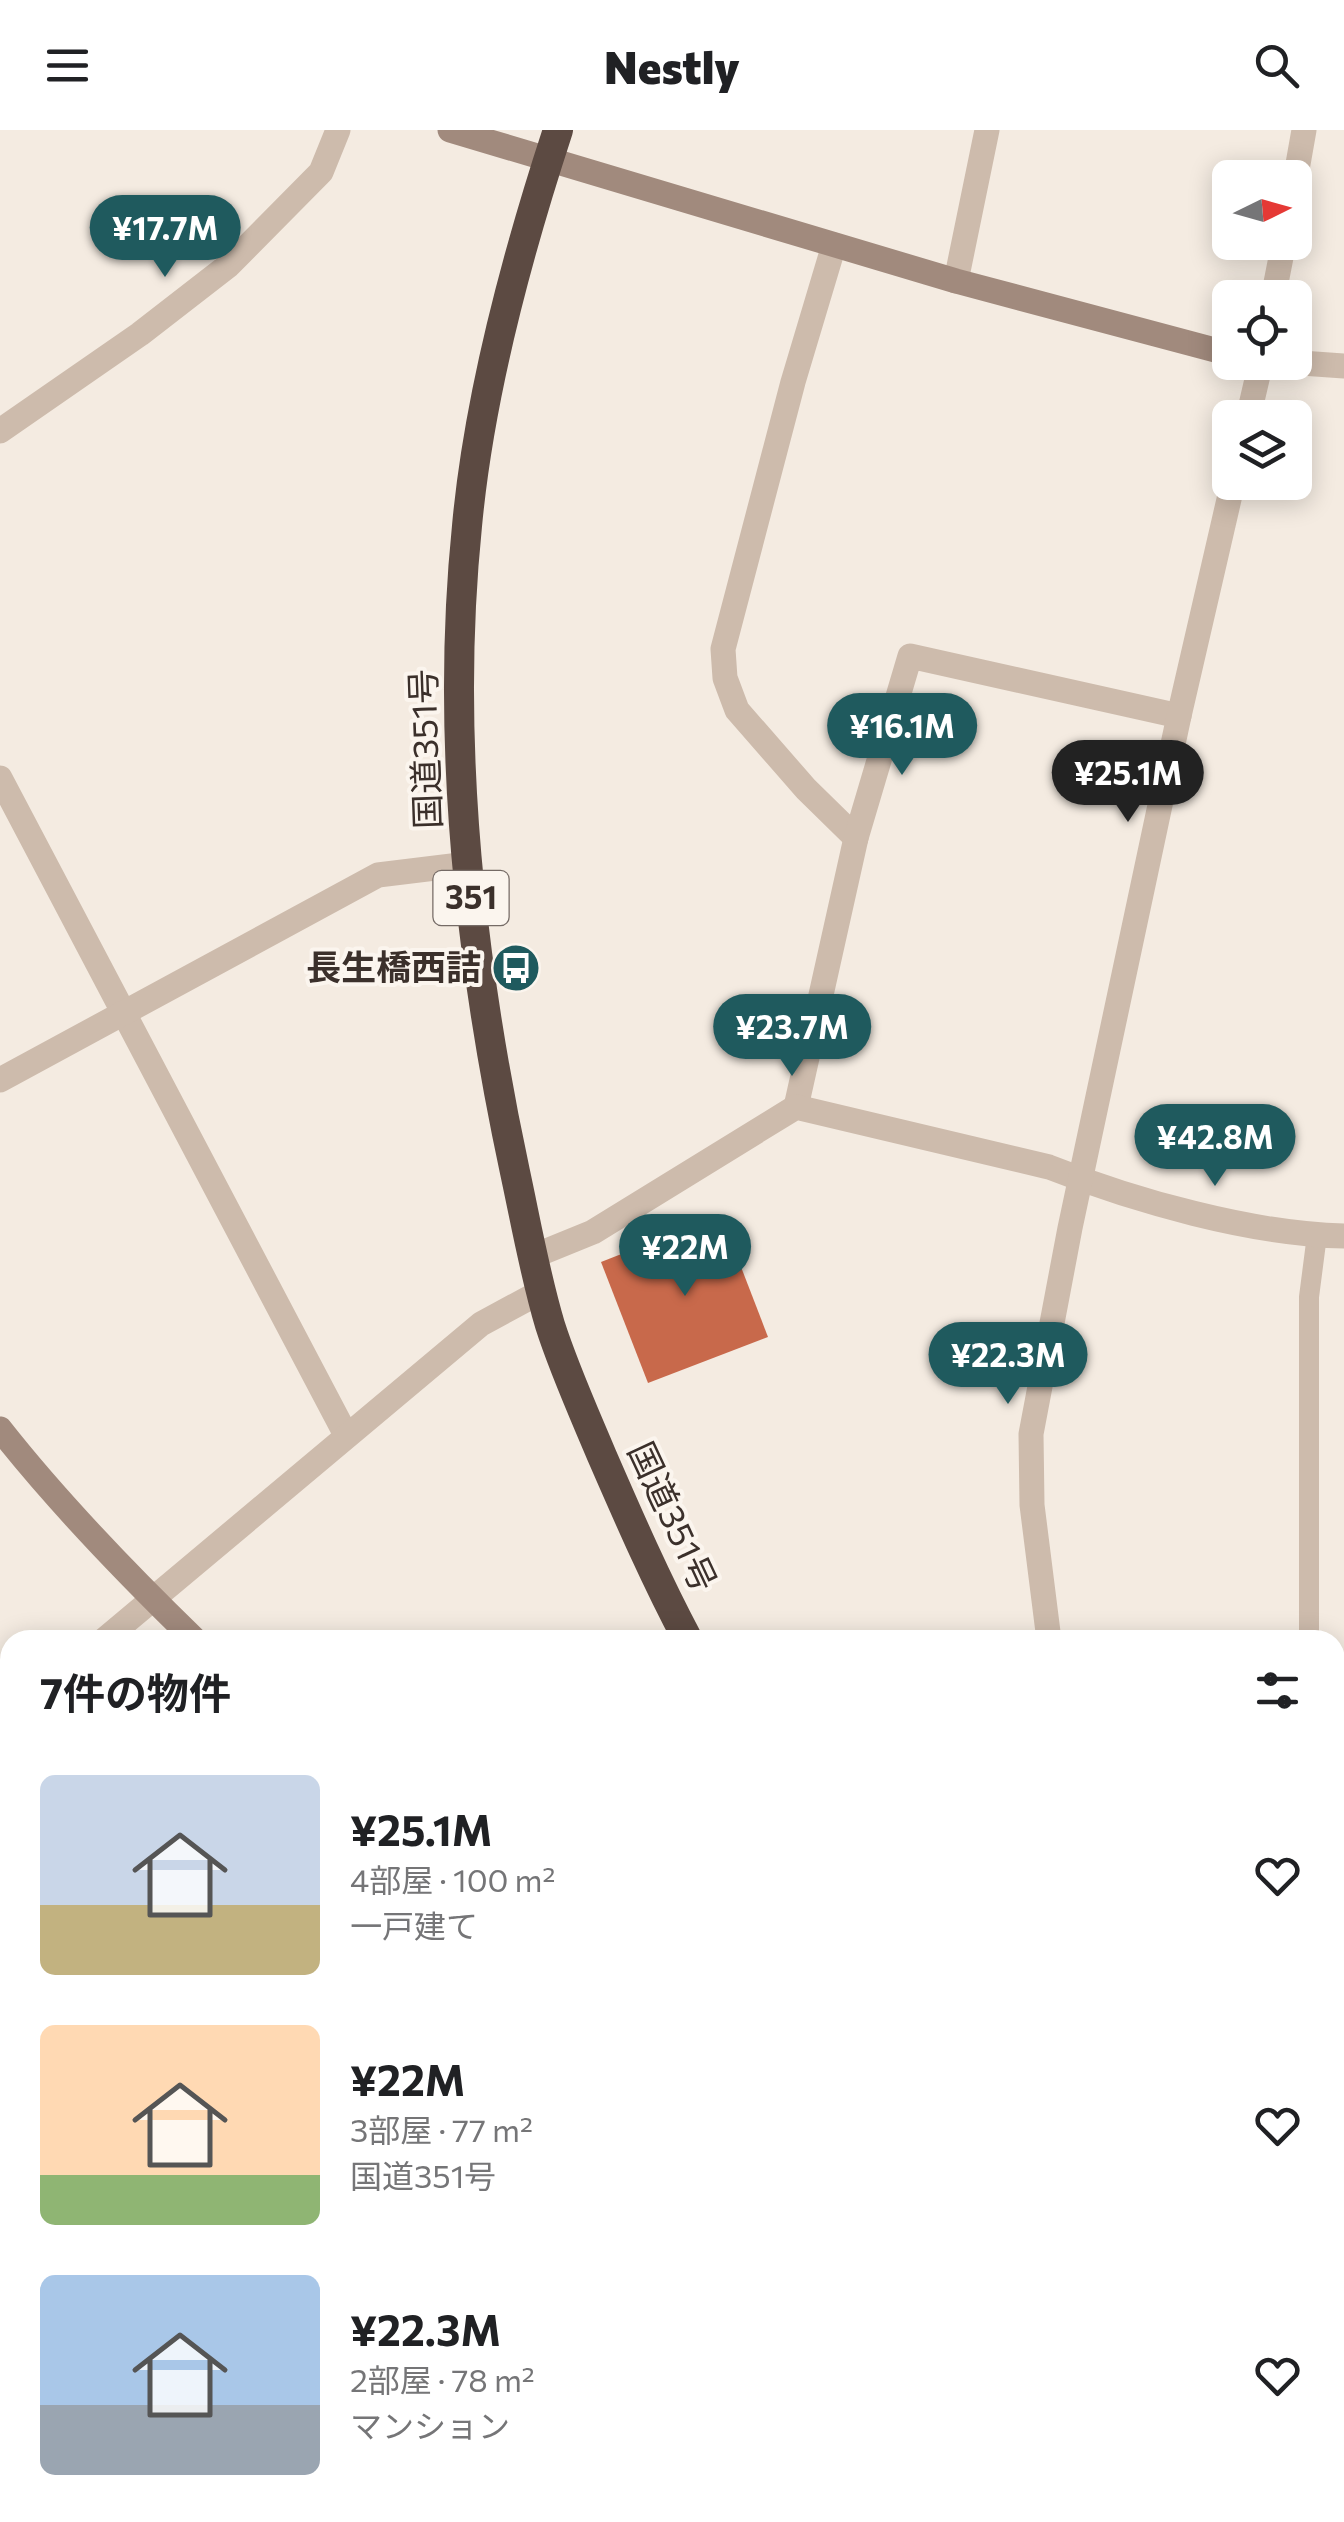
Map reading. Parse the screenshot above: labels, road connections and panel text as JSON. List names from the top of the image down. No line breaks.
{"streets":{"highway":["国道351号","351"]},"places":{"bus stop":["長生橋西詰"]},"north":"right","page":{"header":"Nestly","price":["¥17.7M","¥16.1M","¥25.1M","¥23.7M","¥42.8M","¥22M","¥22.3M"],"heading":"7件の物件","list":[{"name":"¥25.1M","note":"4部屋 · 100 m² · 一戸建て"},{"name":"¥22M","note":"3部屋 · 77 m² · 国道351号"},{"name":"¥22.3M","note":"2部屋 · 78 m² · マンション"}]}}
